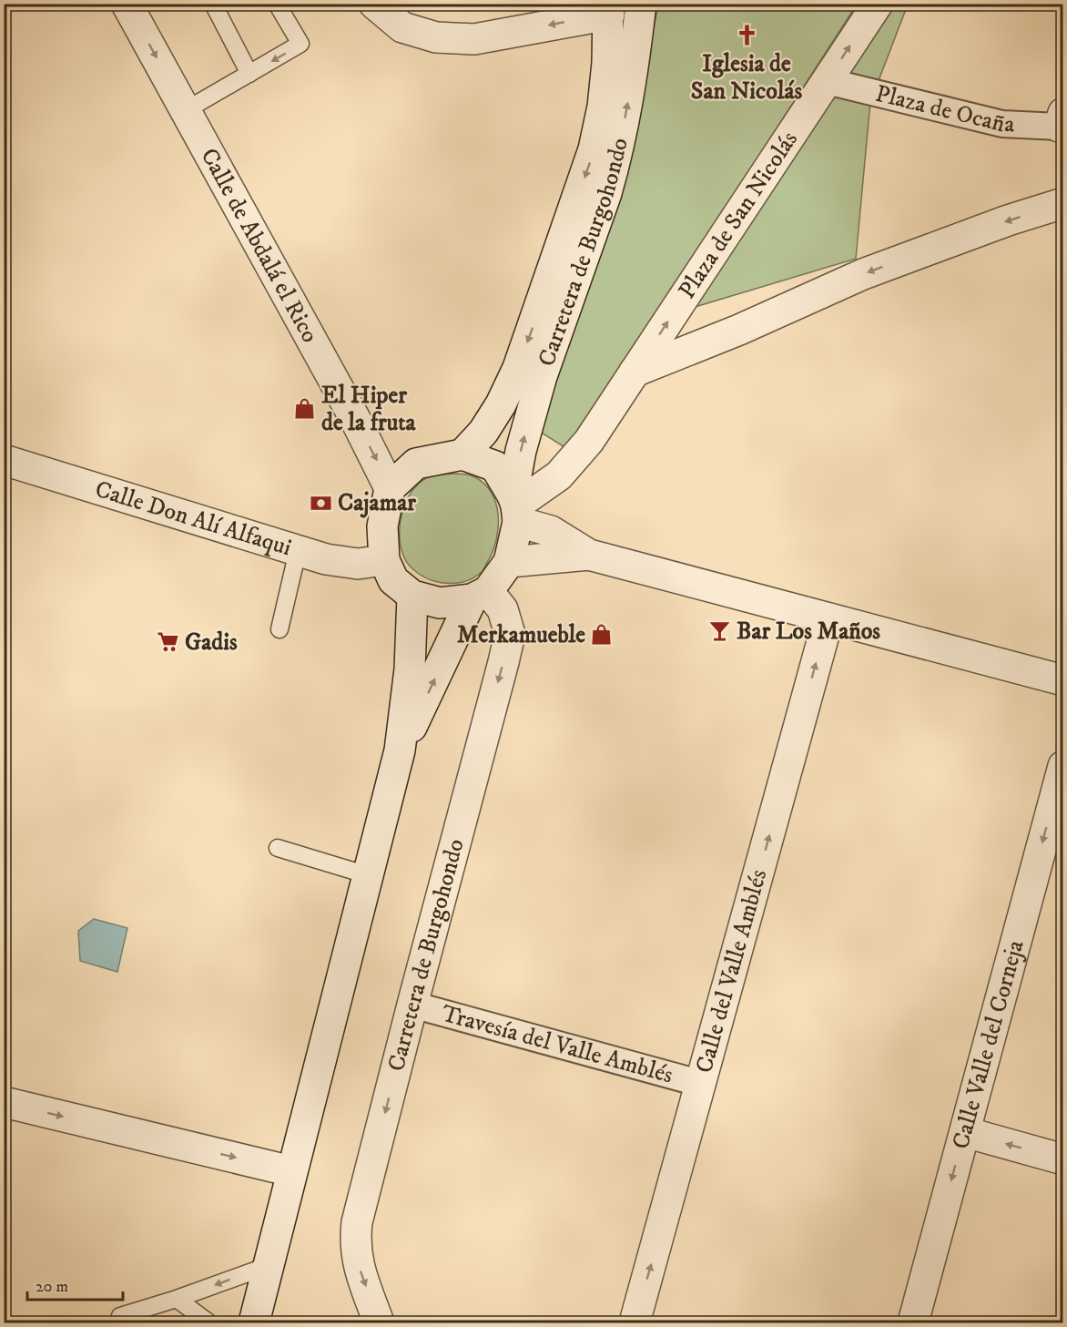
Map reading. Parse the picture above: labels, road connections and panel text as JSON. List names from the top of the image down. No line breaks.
{"streets":{"street":["Plaza de Ocaña","Plaza de San Nicolás","Calle de Abdalá el Rico","Carretera de Burgohondo","Calle Don Alí Alfaqui","Calle del Valle Amblés","Travesía del Valle Amblés","Calle Valle del Corneja"]},"crossings":[["Plaza de Ocaña","Plaza de San Nicolás"],["Plaza de San Nicolás","Calle de Abdalá el Rico"],["Plaza de San Nicolás","Carretera de Burgohondo"],["Plaza de San Nicolás","Calle Don Alí Alfaqui"],["Calle de Abdalá el Rico","Carretera de Burgohondo"],["Calle de Abdalá el Rico","Calle Don Alí Alfaqui"],["Carretera de Burgohondo","Calle Don Alí Alfaqui"],["Carretera de Burgohondo","Travesía del Valle Amblés"],["Calle del Valle Amblés","Travesía del Valle Amblés"]],"one_way":["Plaza de San Nicolás","Calle de Abdalá el Rico","Calle del Valle Amblés","Calle Valle del Corneja"],"places":{"church":["Iglesia de San Nicolás"],"shop":["El Hiper de la fruta","Merkamueble"],"bank":["Cajamar"],"bar":["Bar Los Maños"],"supermarket":["Gadis"]},"scale_bar":"20 m"}
